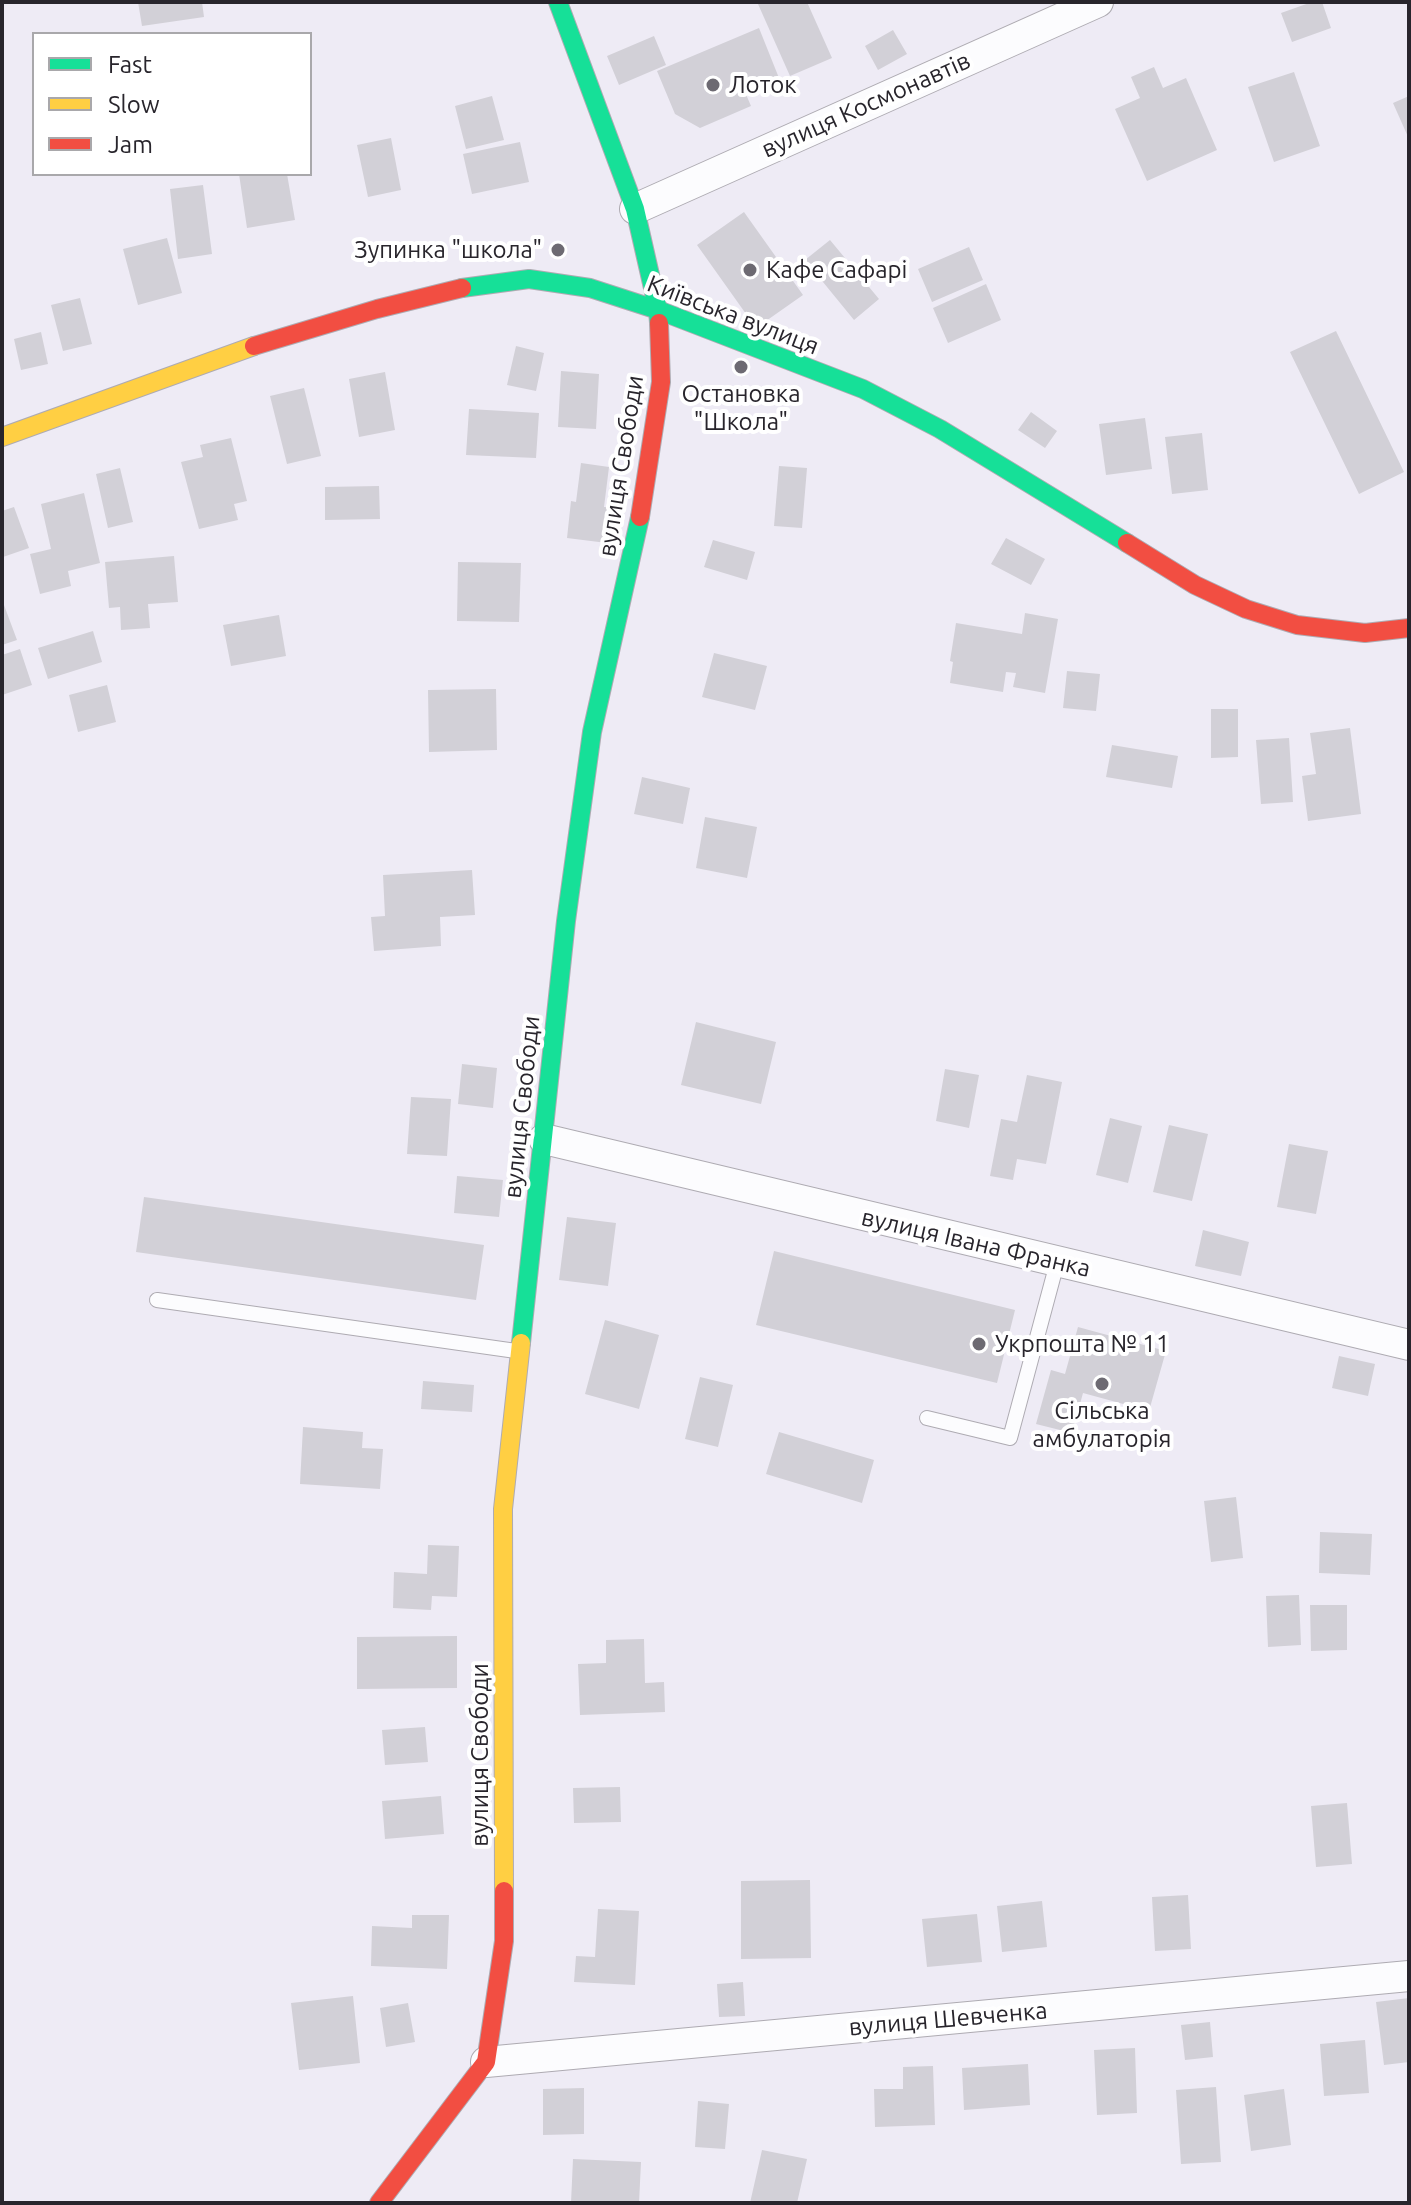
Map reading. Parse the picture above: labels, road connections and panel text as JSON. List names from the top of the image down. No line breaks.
{"streets":{"street":["вулиця Космонавтів","Київська вулиця","вулиця Свободи","вулиця Івана Франка","вулиця Шевченка"]},"crossings":[["вулиця Космонавтів","вулиця Свободи"],["Київська вулиця","вулиця Свободи"],["вулиця Свободи","вулиця Івана Франка"],["вулиця Свободи","вулиця Шевченка"]],"places":["Лоток","Зупинка \"школа\"","Кафе Сафарі","Остановка \"Школа\"","Укрпошта № 11","Сільська амбулаторія"],"legend":["Fast","Slow","Jam"]}
